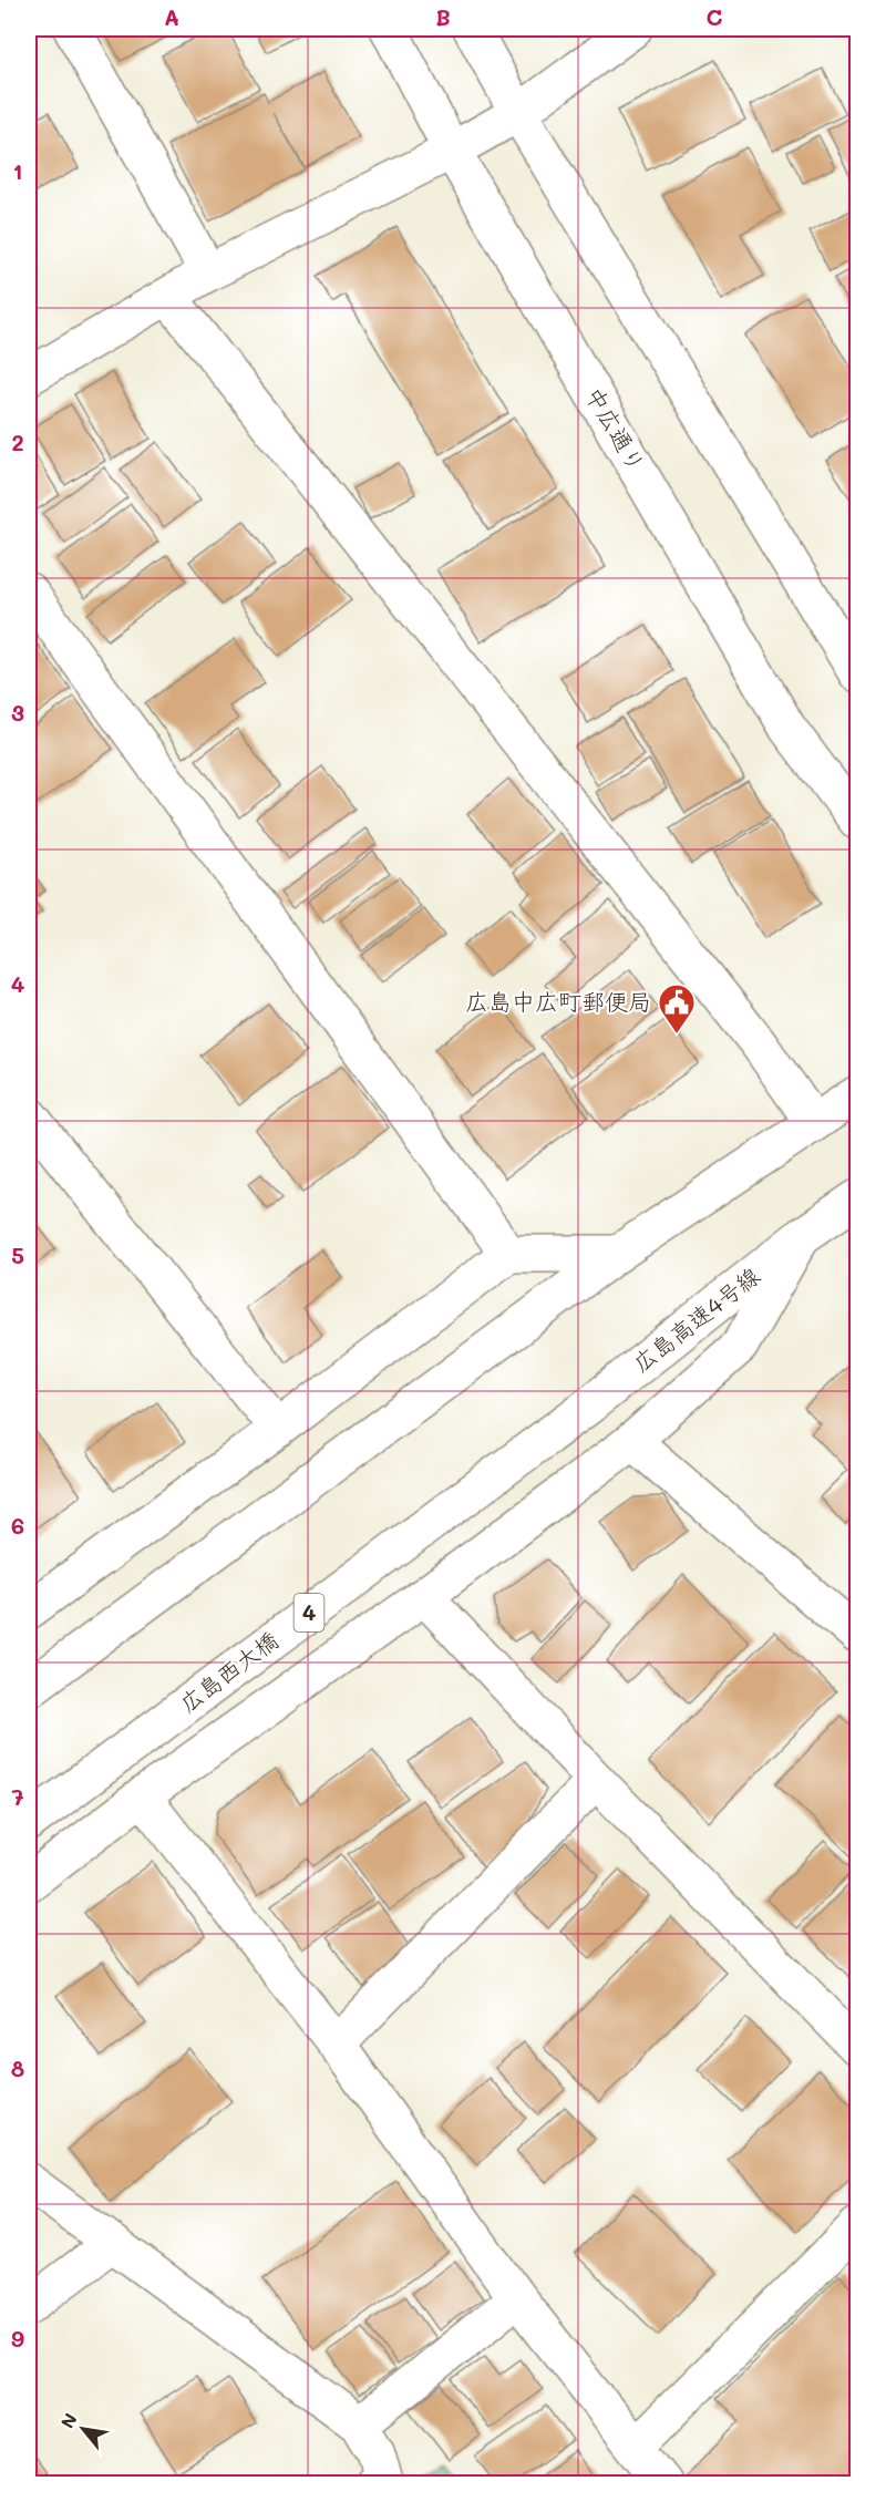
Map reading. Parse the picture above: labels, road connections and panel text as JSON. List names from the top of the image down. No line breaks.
{"streets":{"main road":["中広通り","広島高速4号線","4","広島西大橋"]},"crossings":[["広島高速4号線","広島西大橋"]],"places":{"public building":["広島中広町郵便局"]},"north":"top left","grid":{"columns":["A","B","C"],"rows":["1","2","3","4","5","6","7","8","9"]}}
